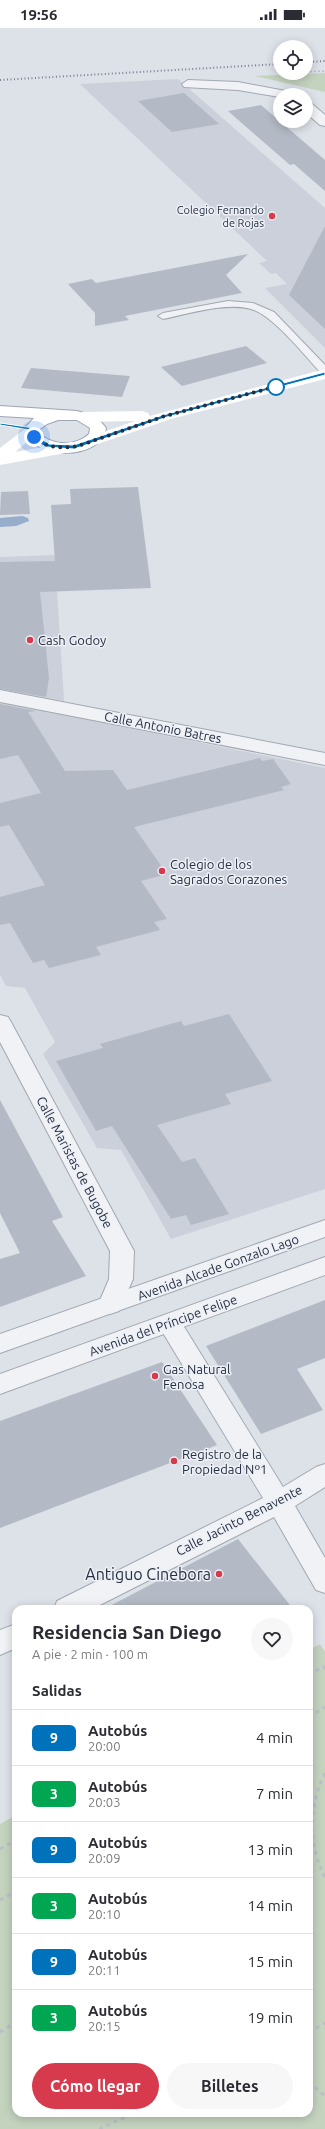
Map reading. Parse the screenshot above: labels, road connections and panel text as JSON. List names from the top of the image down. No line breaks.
{"streets":{"street":["Calle Antonio Batres","Calle Maristas de Bugobe","Avenida Alcade Gonzalo Lago","Avenida del Príncipe Felipe","Calle Jacinto Benavente"]},"crossings":[["Calle Maristas de Bugobe","Avenida Alcade Gonzalo Lago"]],"places":["Colegio Fernando de Rojas","Cash Godoy","Colegio de los Sagrados Corazones","Gas Natural Fenosa","Registro de la Propiedad Nº1","Antiguo Cinebora"],"lines":["bus line 9"],"page":{"status":"19:56","heading":[["Residencia San Diego","A pie · 2 min · 100 m"],"Salidas"],"list":[{"mark":"9","name":"Autobús","note":"20:00","value":"4 min"},{"mark":"3","name":"Autobús","note":"20:03","value":"7 min"},{"mark":"9","name":"Autobús","note":"20:09","value":"13 min"},{"mark":"3","name":"Autobús","note":"20:10","value":"14 min"},{"mark":"9","name":"Autobús","note":"20:11","value":"15 min"},{"mark":"3","name":"Autobús","note":"20:15","value":"19 min"}],"buttons":["Cómo llegar","Billetes"]}}
